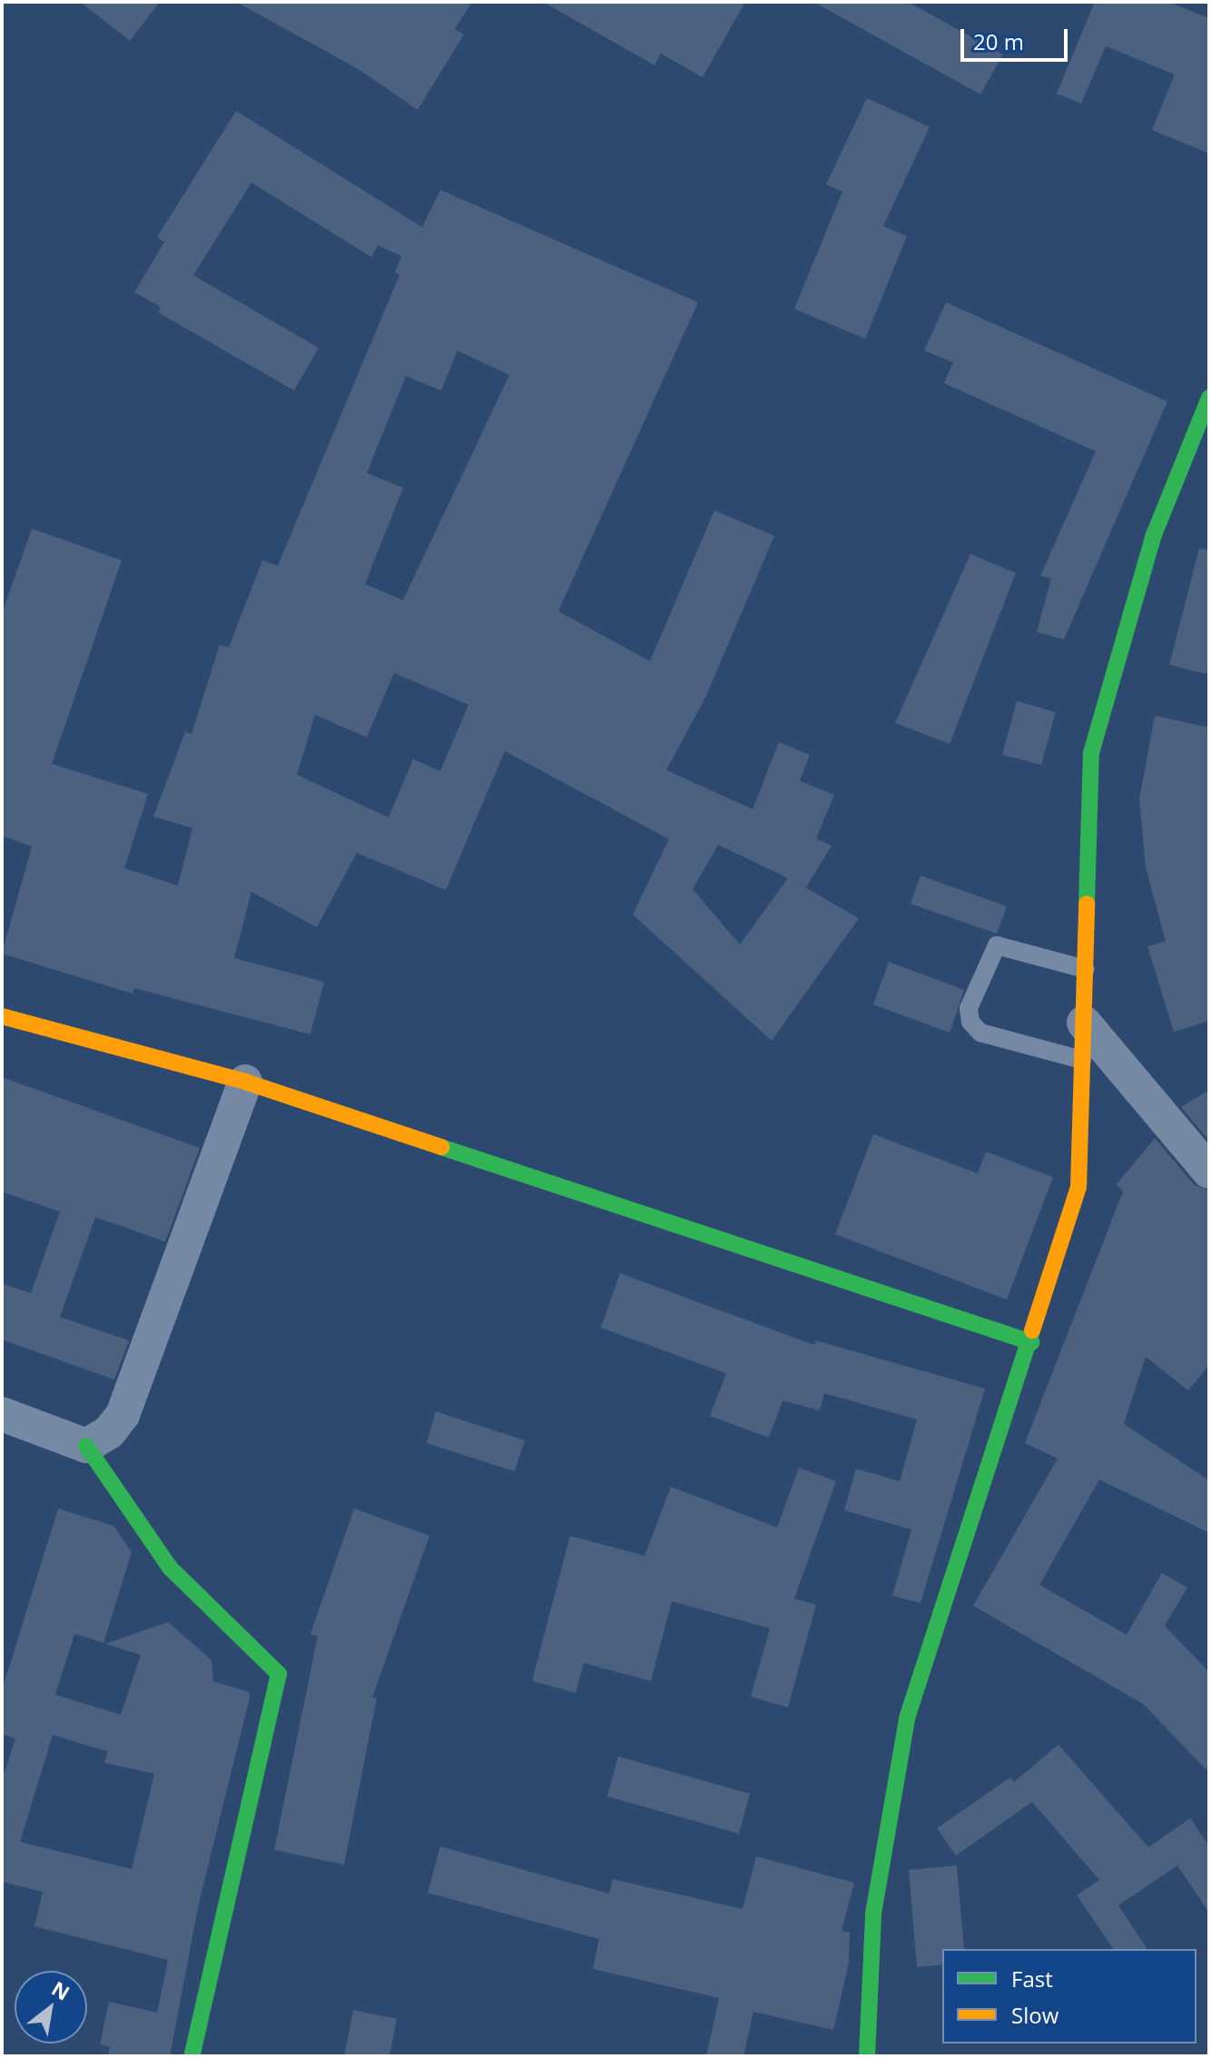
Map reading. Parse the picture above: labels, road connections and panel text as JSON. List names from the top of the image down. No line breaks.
{"legend":["Fast","Slow"],"scale_bar":"20 m","north":"top right"}
